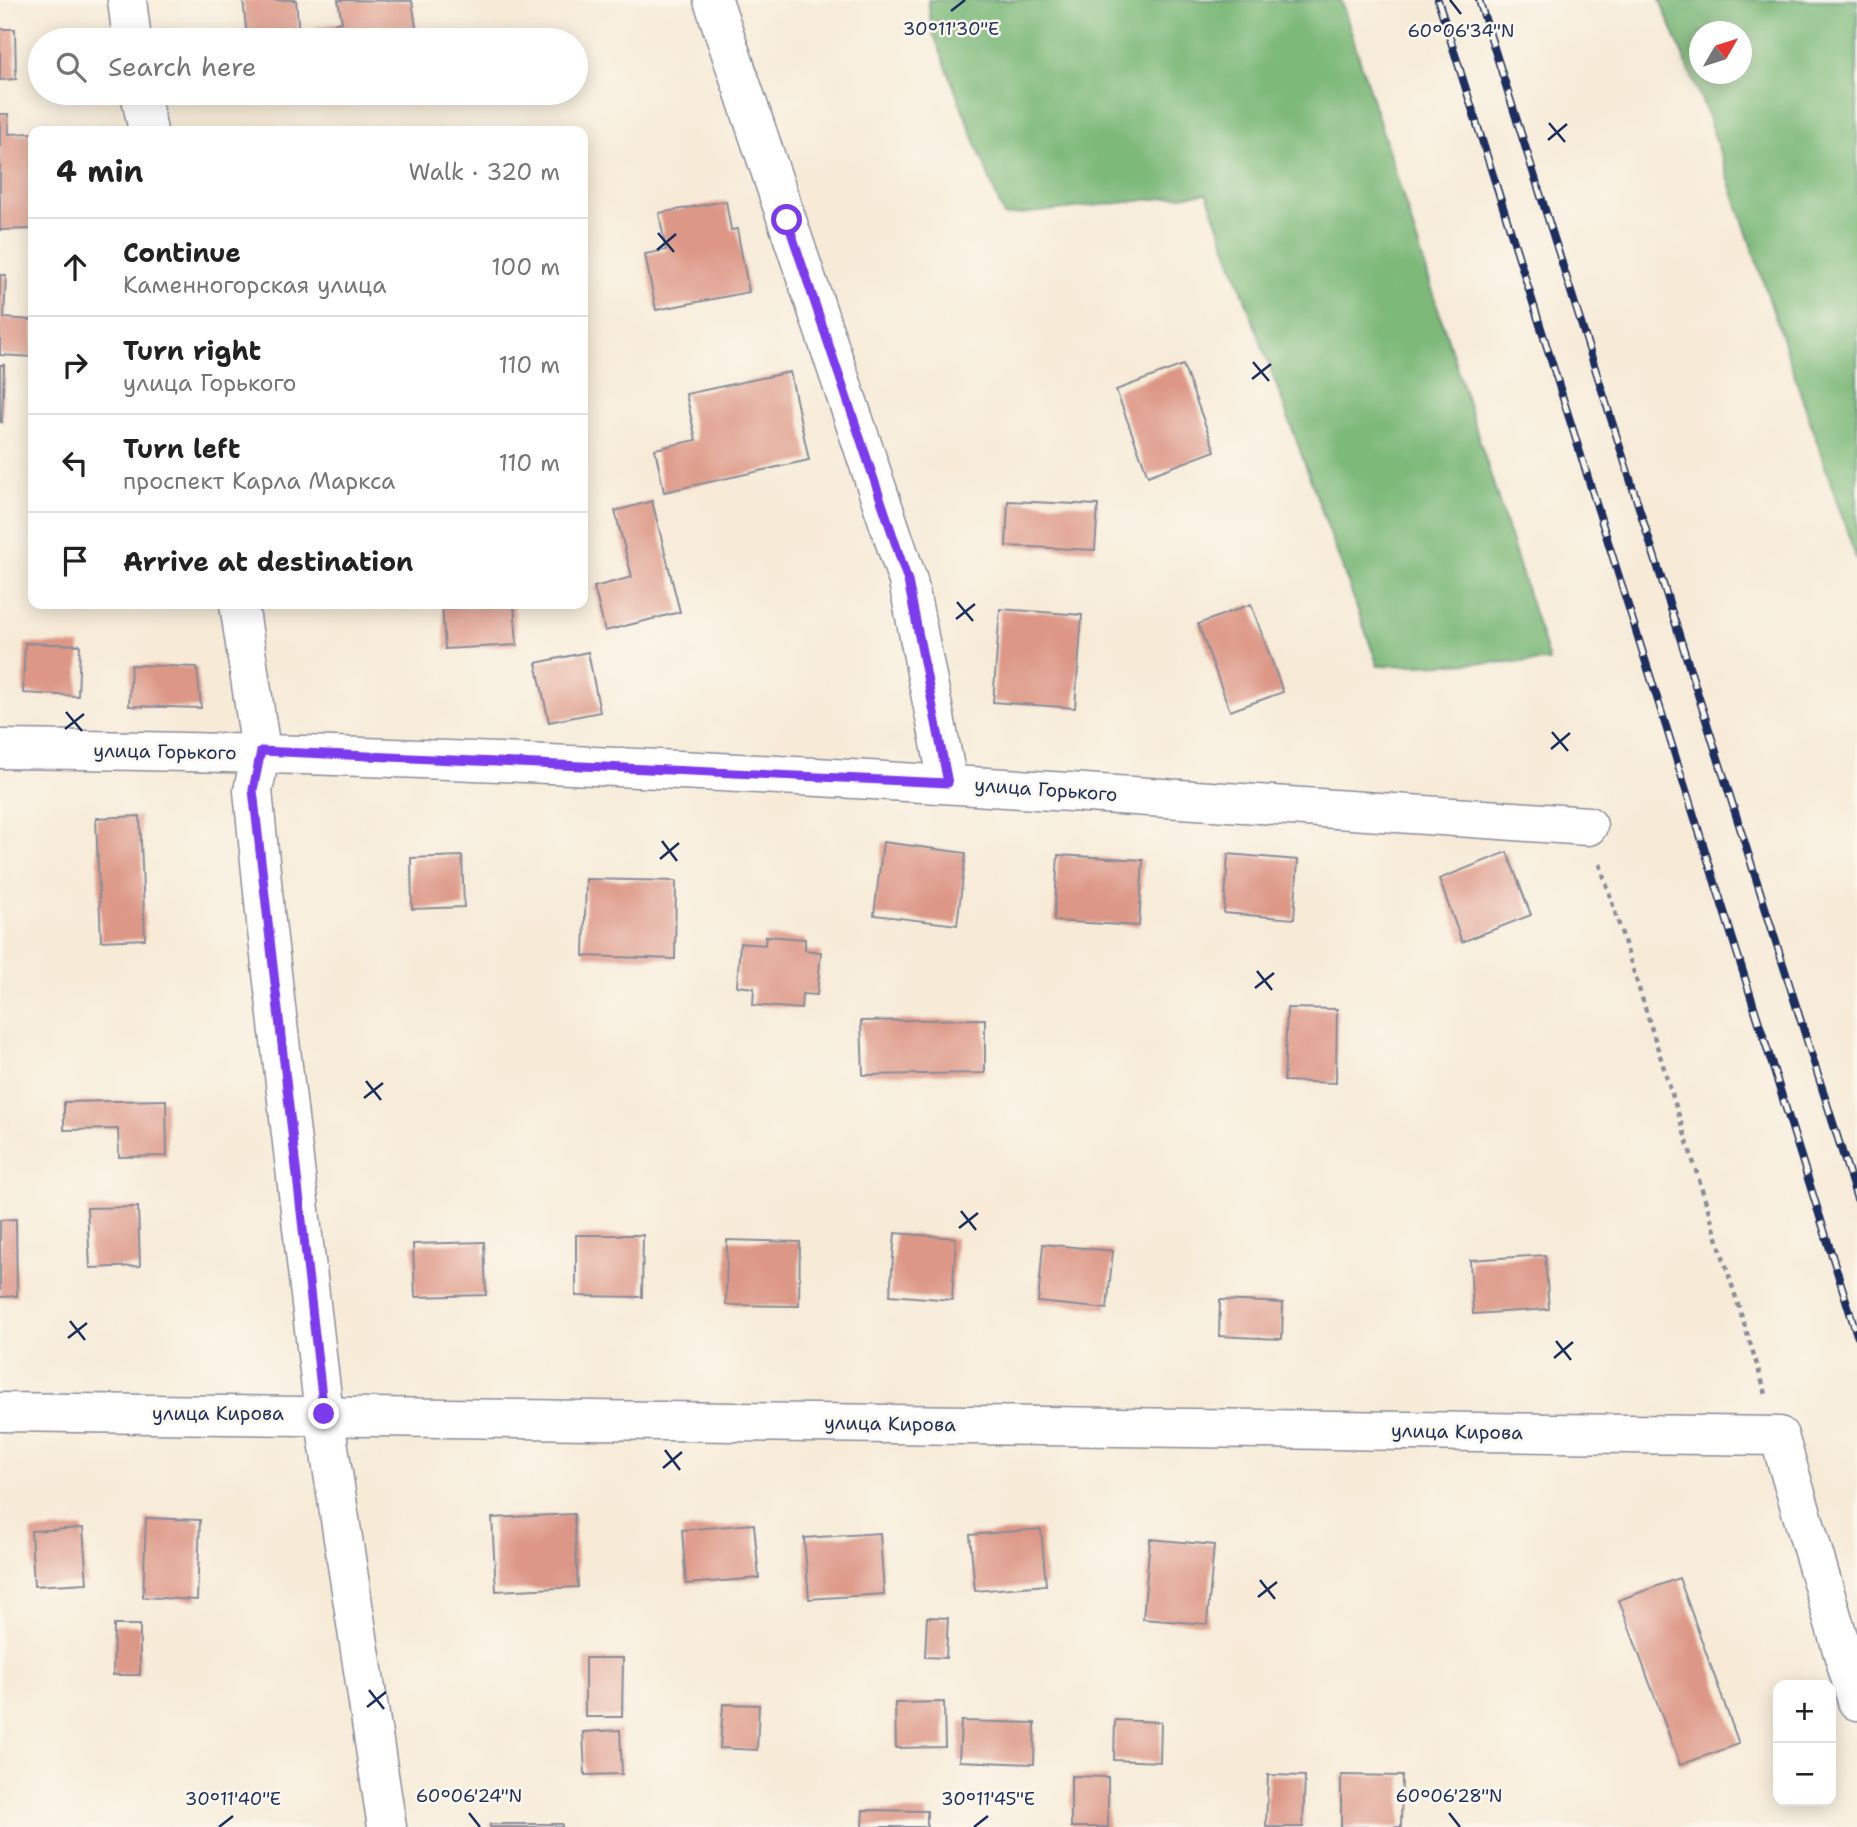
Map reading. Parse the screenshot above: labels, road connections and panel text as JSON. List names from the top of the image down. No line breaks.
{"streets":{"street":["улица Горького","улица Кирова"]},"north":"top right","page":{"search":"Search here","heading":["4 min","Walk · 320 m"],"list":[["Continue","Каменногорская улица","100 m"],["Turn right","улица Горького","110 m"],["Turn left","проспект Карла Маркса","110 m"],"Arrive at destination"],"map_buttons":["+","−"]},"coordinates":["30°11'30\"E","60°06'34\"N","60°06'24\"N","60°06'28\"N","30°11'40\"E","30°11'45\"E"]}
